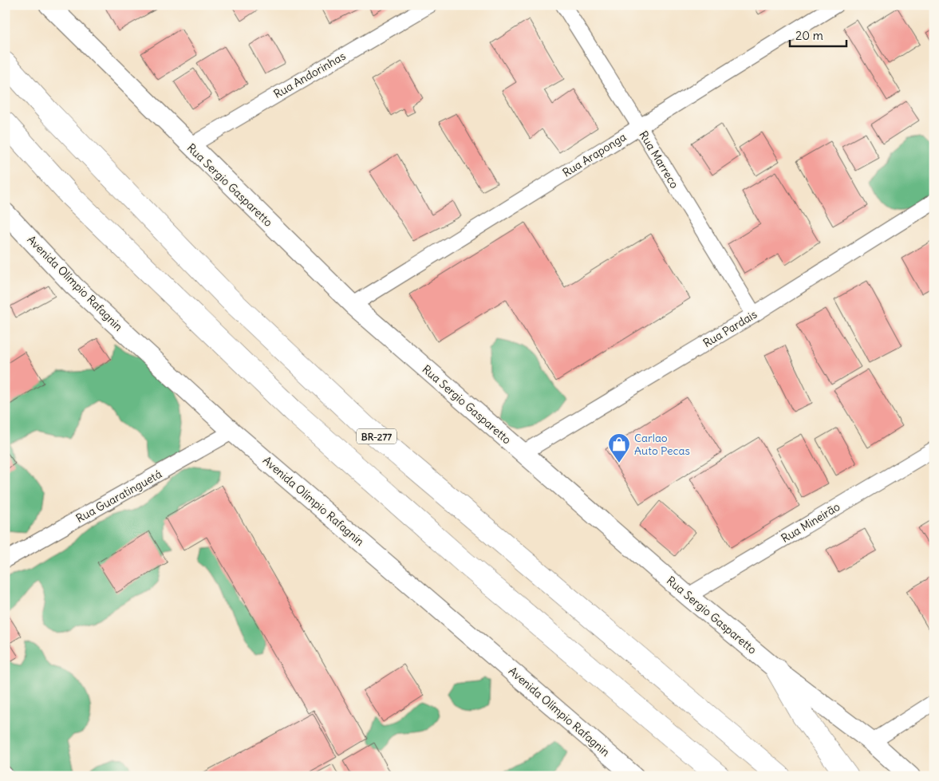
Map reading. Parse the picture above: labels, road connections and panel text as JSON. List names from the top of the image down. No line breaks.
{"streets":{"highway":["BR-277"],"street":["Rua Andorinhas","Rua Araponga","Rua Marreco","Rua Sergio Gasparetto","Avenida Olímpio Rafagnin","Rua Pardais","Rua Guaratinguetá","Rua Mineirão"]},"crossings":[["Rua Andorinhas","Rua Sergio Gasparetto"],["Rua Araponga","Rua Marreco"],["Rua Araponga","Rua Sergio Gasparetto"],["Rua Marreco","Rua Pardais"],["Rua Sergio Gasparetto","Rua Pardais"],["Rua Sergio Gasparetto","Rua Mineirão"],["Avenida Olímpio Rafagnin","Rua Guaratinguetá"]],"places":{"shop":["Carlao Auto Pecas"]},"scale_bar":"20 m"}
